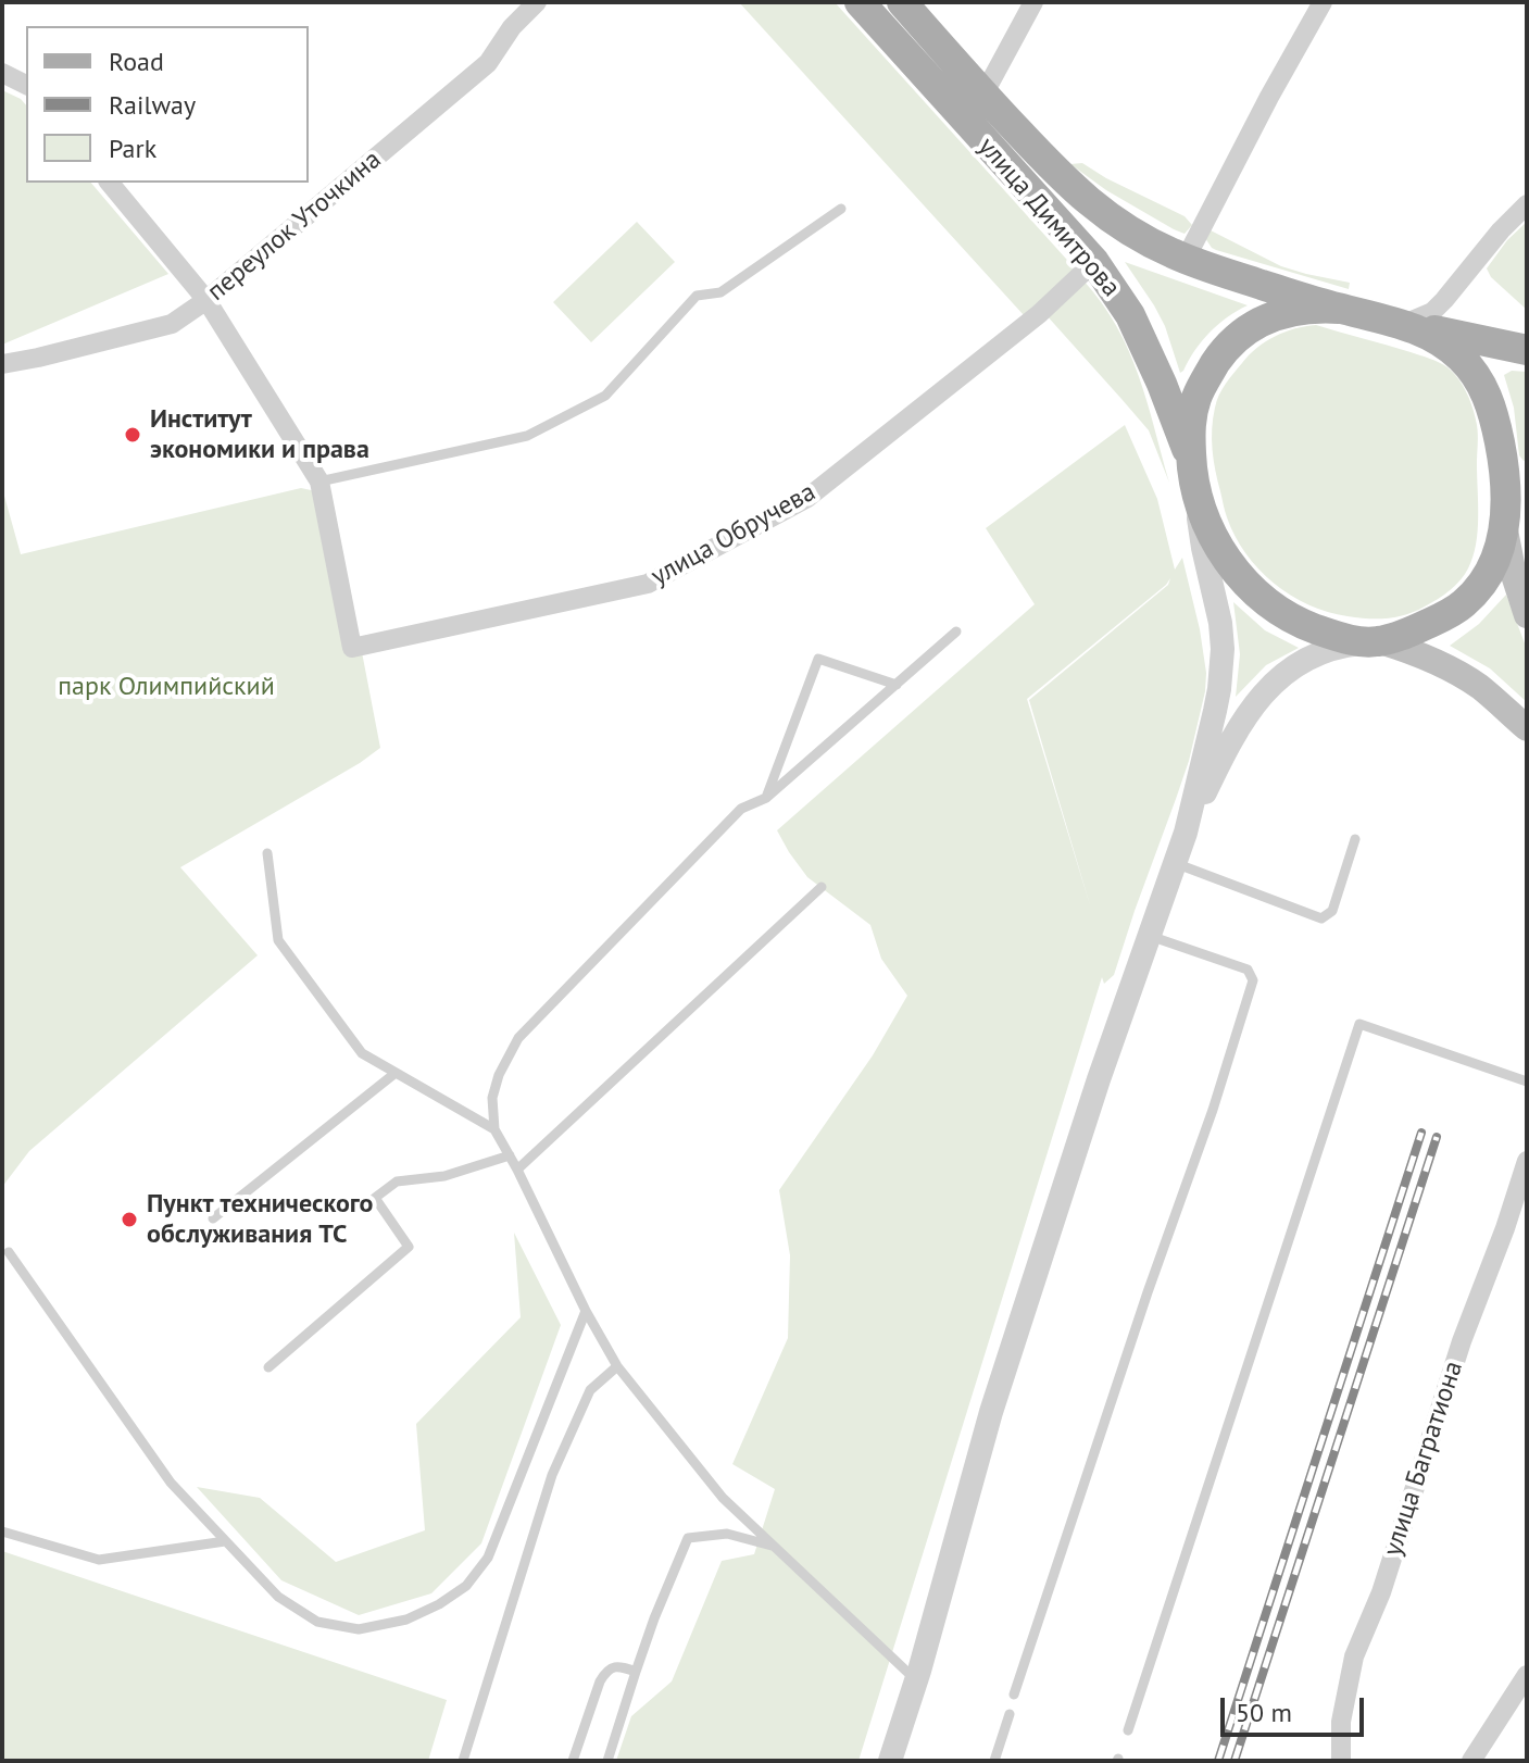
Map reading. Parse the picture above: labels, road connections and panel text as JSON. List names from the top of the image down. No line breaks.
{"streets":{"main road":["улица Димитрова"],"street":["переулок Уточкина","улица Обручева","улица Багратиона"]},"crossings":[["улица Димитрова","улица Обручева"]],"parks":["парк Олимпийский"],"places":["Институт экономики и права","Пункт технического обслуживания ТС"],"legend":["Road","Railway","Park"],"scale_bar":"50 m"}
